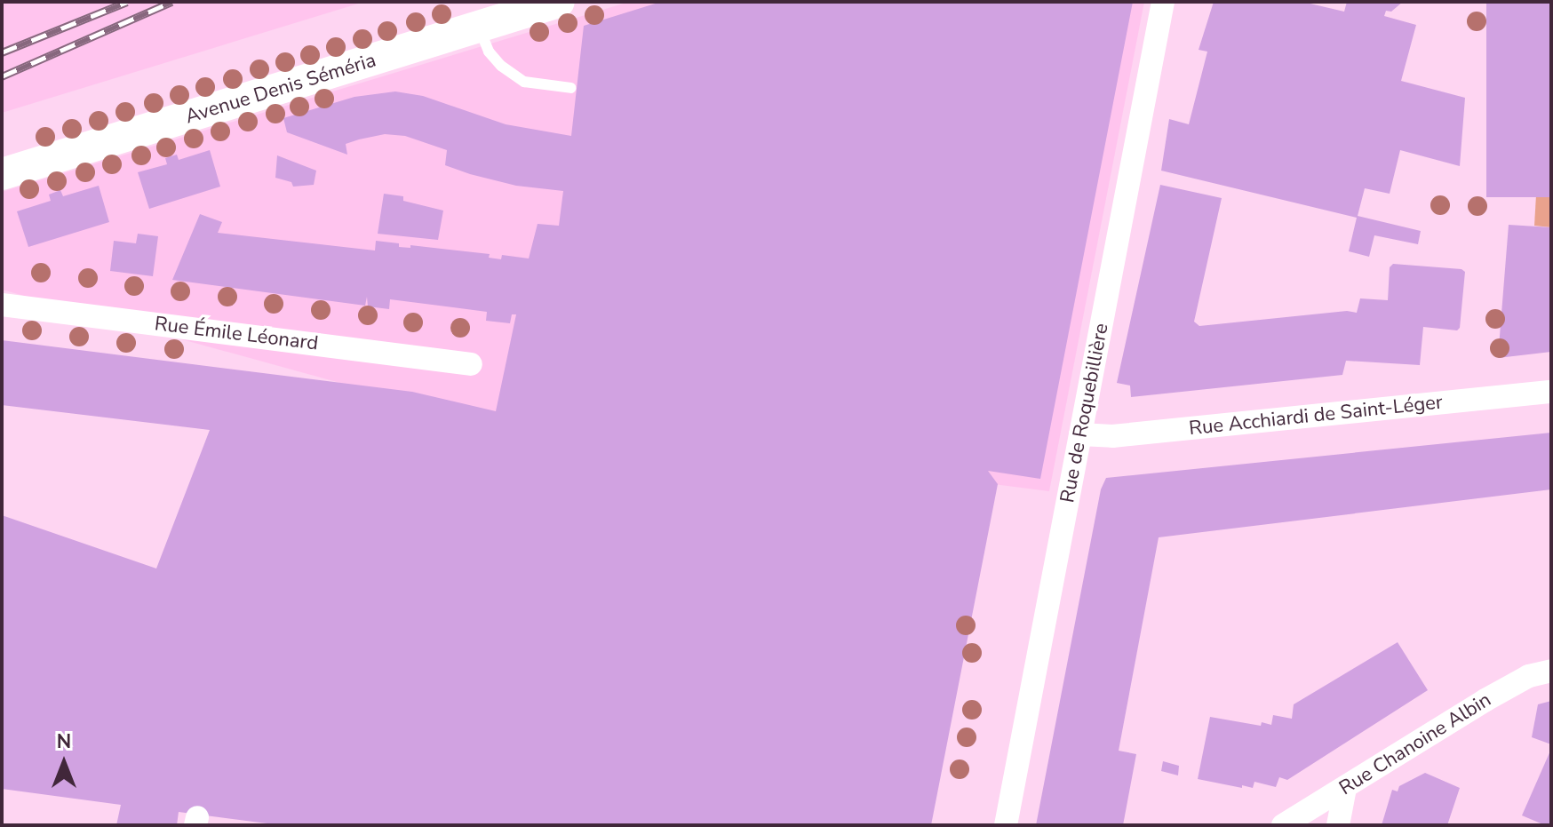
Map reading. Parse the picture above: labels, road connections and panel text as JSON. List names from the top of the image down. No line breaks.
{"streets":{"street":["Avenue Denis Séméria","Rue Émile Léonard","Rue de Roquebillière","Rue Acchiardi de Saint-Léger","Rue Chanoine Albin"]},"crossings":[["Rue de Roquebillière","Rue Acchiardi de Saint-Léger"]],"north":"top"}
